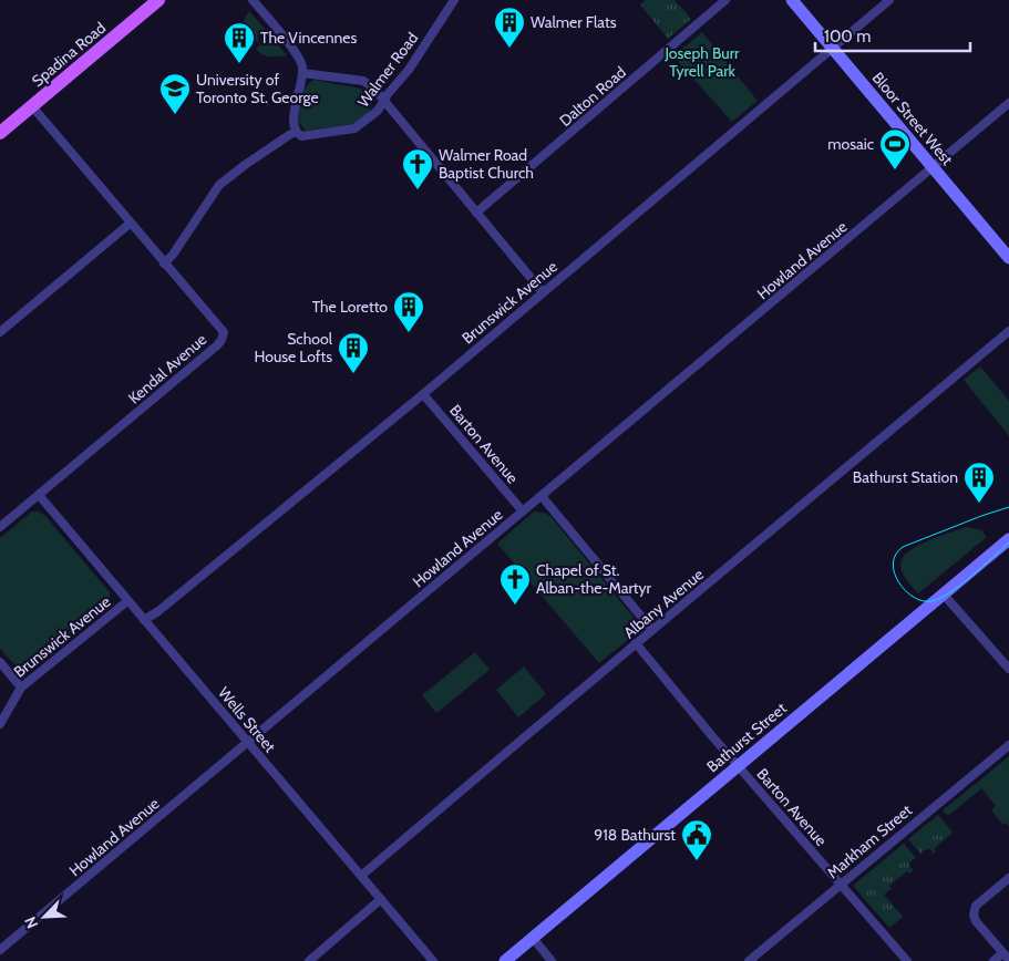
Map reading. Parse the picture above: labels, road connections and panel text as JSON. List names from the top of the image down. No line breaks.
{"streets":{"main road":["Spadina Road","Bloor Street West","Bathurst Street"],"street":["Walmer Road","Dalton Road","Howland Avenue","Brunswick Avenue","Kendal Avenue","Barton Avenue","Albany Avenue","Wells Street","Markham Street"]},"crossings":[["Spadina Road","Kendal Avenue"],["Bloor Street West","Howland Avenue"],["Bloor Street West","Brunswick Avenue"],["Howland Avenue","Barton Avenue"],["Howland Avenue","Wells Street"],["Brunswick Avenue","Barton Avenue"],["Brunswick Avenue","Wells Street"],["Kendal Avenue","Wells Street"],["Barton Avenue","Albany Avenue"],["Barton Avenue","Bathurst Street"],["Barton Avenue","Markham Street"],["Albany Avenue","Wells Street"]],"parks":["Joseph Burr Tyrell Park"],"places":{"building":["Walmer Flats","The Vincennes","The Loretto","School House Lofts","Bathurst Station"],"school or university":["University of Toronto St. George"],"sports":["mosaic"],"church":["Walmer Road Baptist Church","Chapel of St. Alban-the-Martyr"],"public building":["918 Bathurst"]},"scale_bar":"100 m","north":"bottom left"}
